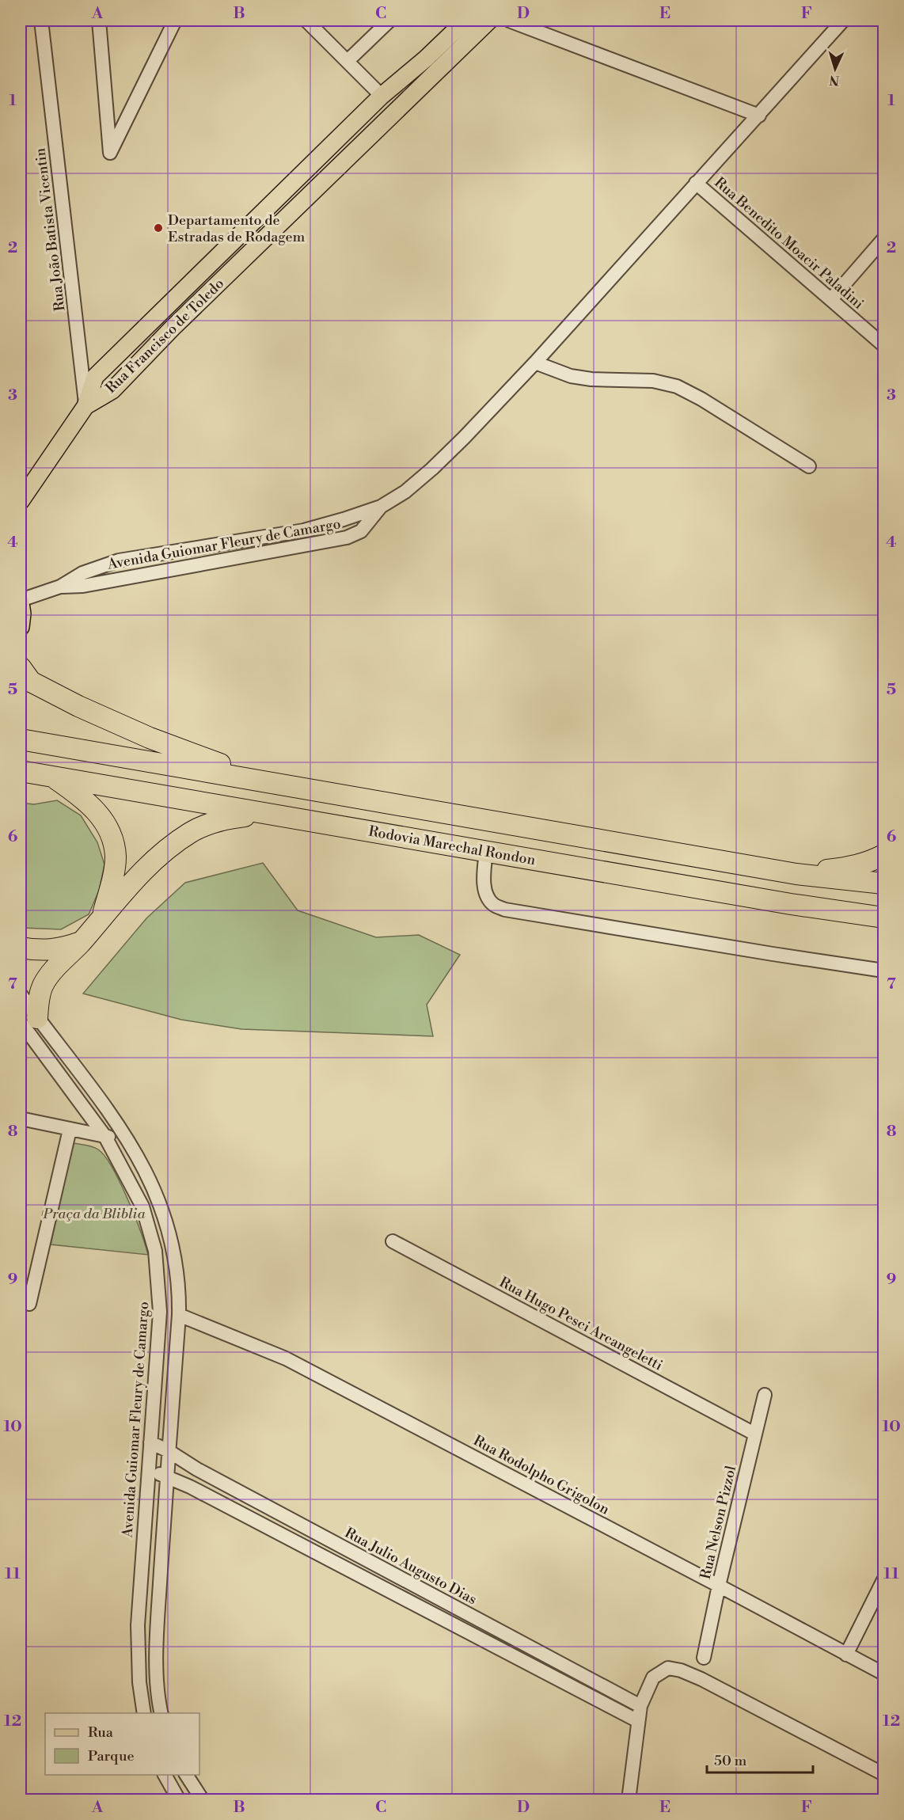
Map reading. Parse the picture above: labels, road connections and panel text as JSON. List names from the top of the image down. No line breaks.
{"streets":{"highway":["Rodovia Marechal Rondon"],"main road":["Rua Francisco de Toledo"],"street":["Rua João Batista Vicentin","Rua Benedito Moacir Paladini","Avenida Guiomar Fleury de Camargo","Rua Hugo Pesci Arcangeletti","Rua Rodolpho Grigolon","Rua Nelson Pizzol","Rua Julio Augusto Dias"]},"crossings":[["Rua João Batista Vicentin","Rua Francisco de Toledo"],["Avenida Guiomar Fleury de Camargo","Rua Julio Augusto Dias"],["Rua Hugo Pesci Arcangeletti","Rua Nelson Pizzol"],["Rua Rodolpho Grigolon","Rua Nelson Pizzol"]],"parks":["Praça da Bliblia"],"places":["Departamento de Estradas de Rodagem"],"legend":["Rua","Parque"],"scale_bar":"50 m","north":"bottom","grid":{"columns":["A","B","C","D","E","F"],"rows":["1","2","3","4","5","6","7","8","9","10","11","12"]}}
